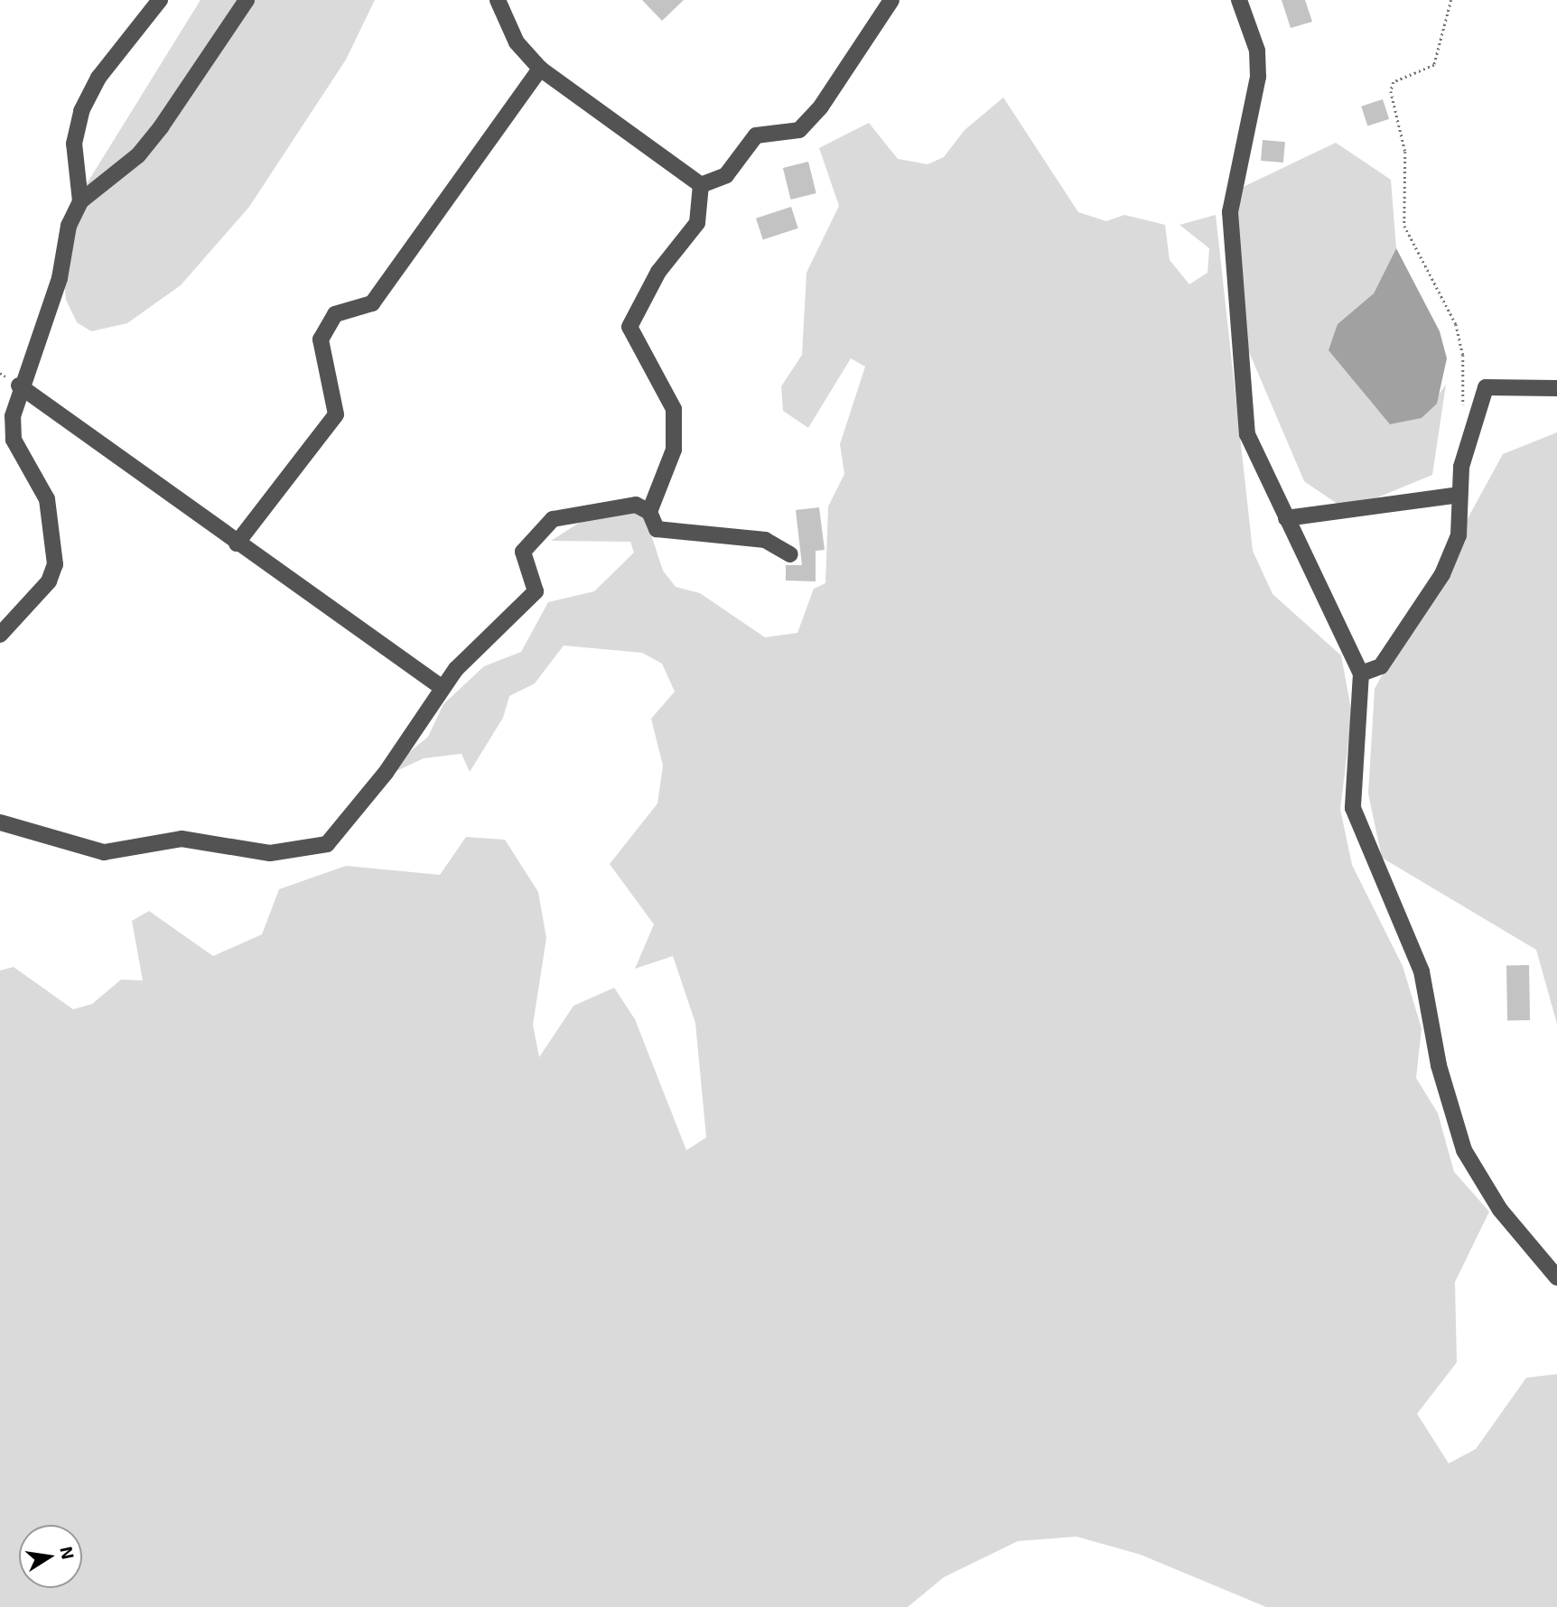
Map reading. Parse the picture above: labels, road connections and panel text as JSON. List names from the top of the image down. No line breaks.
{"north":"right"}
